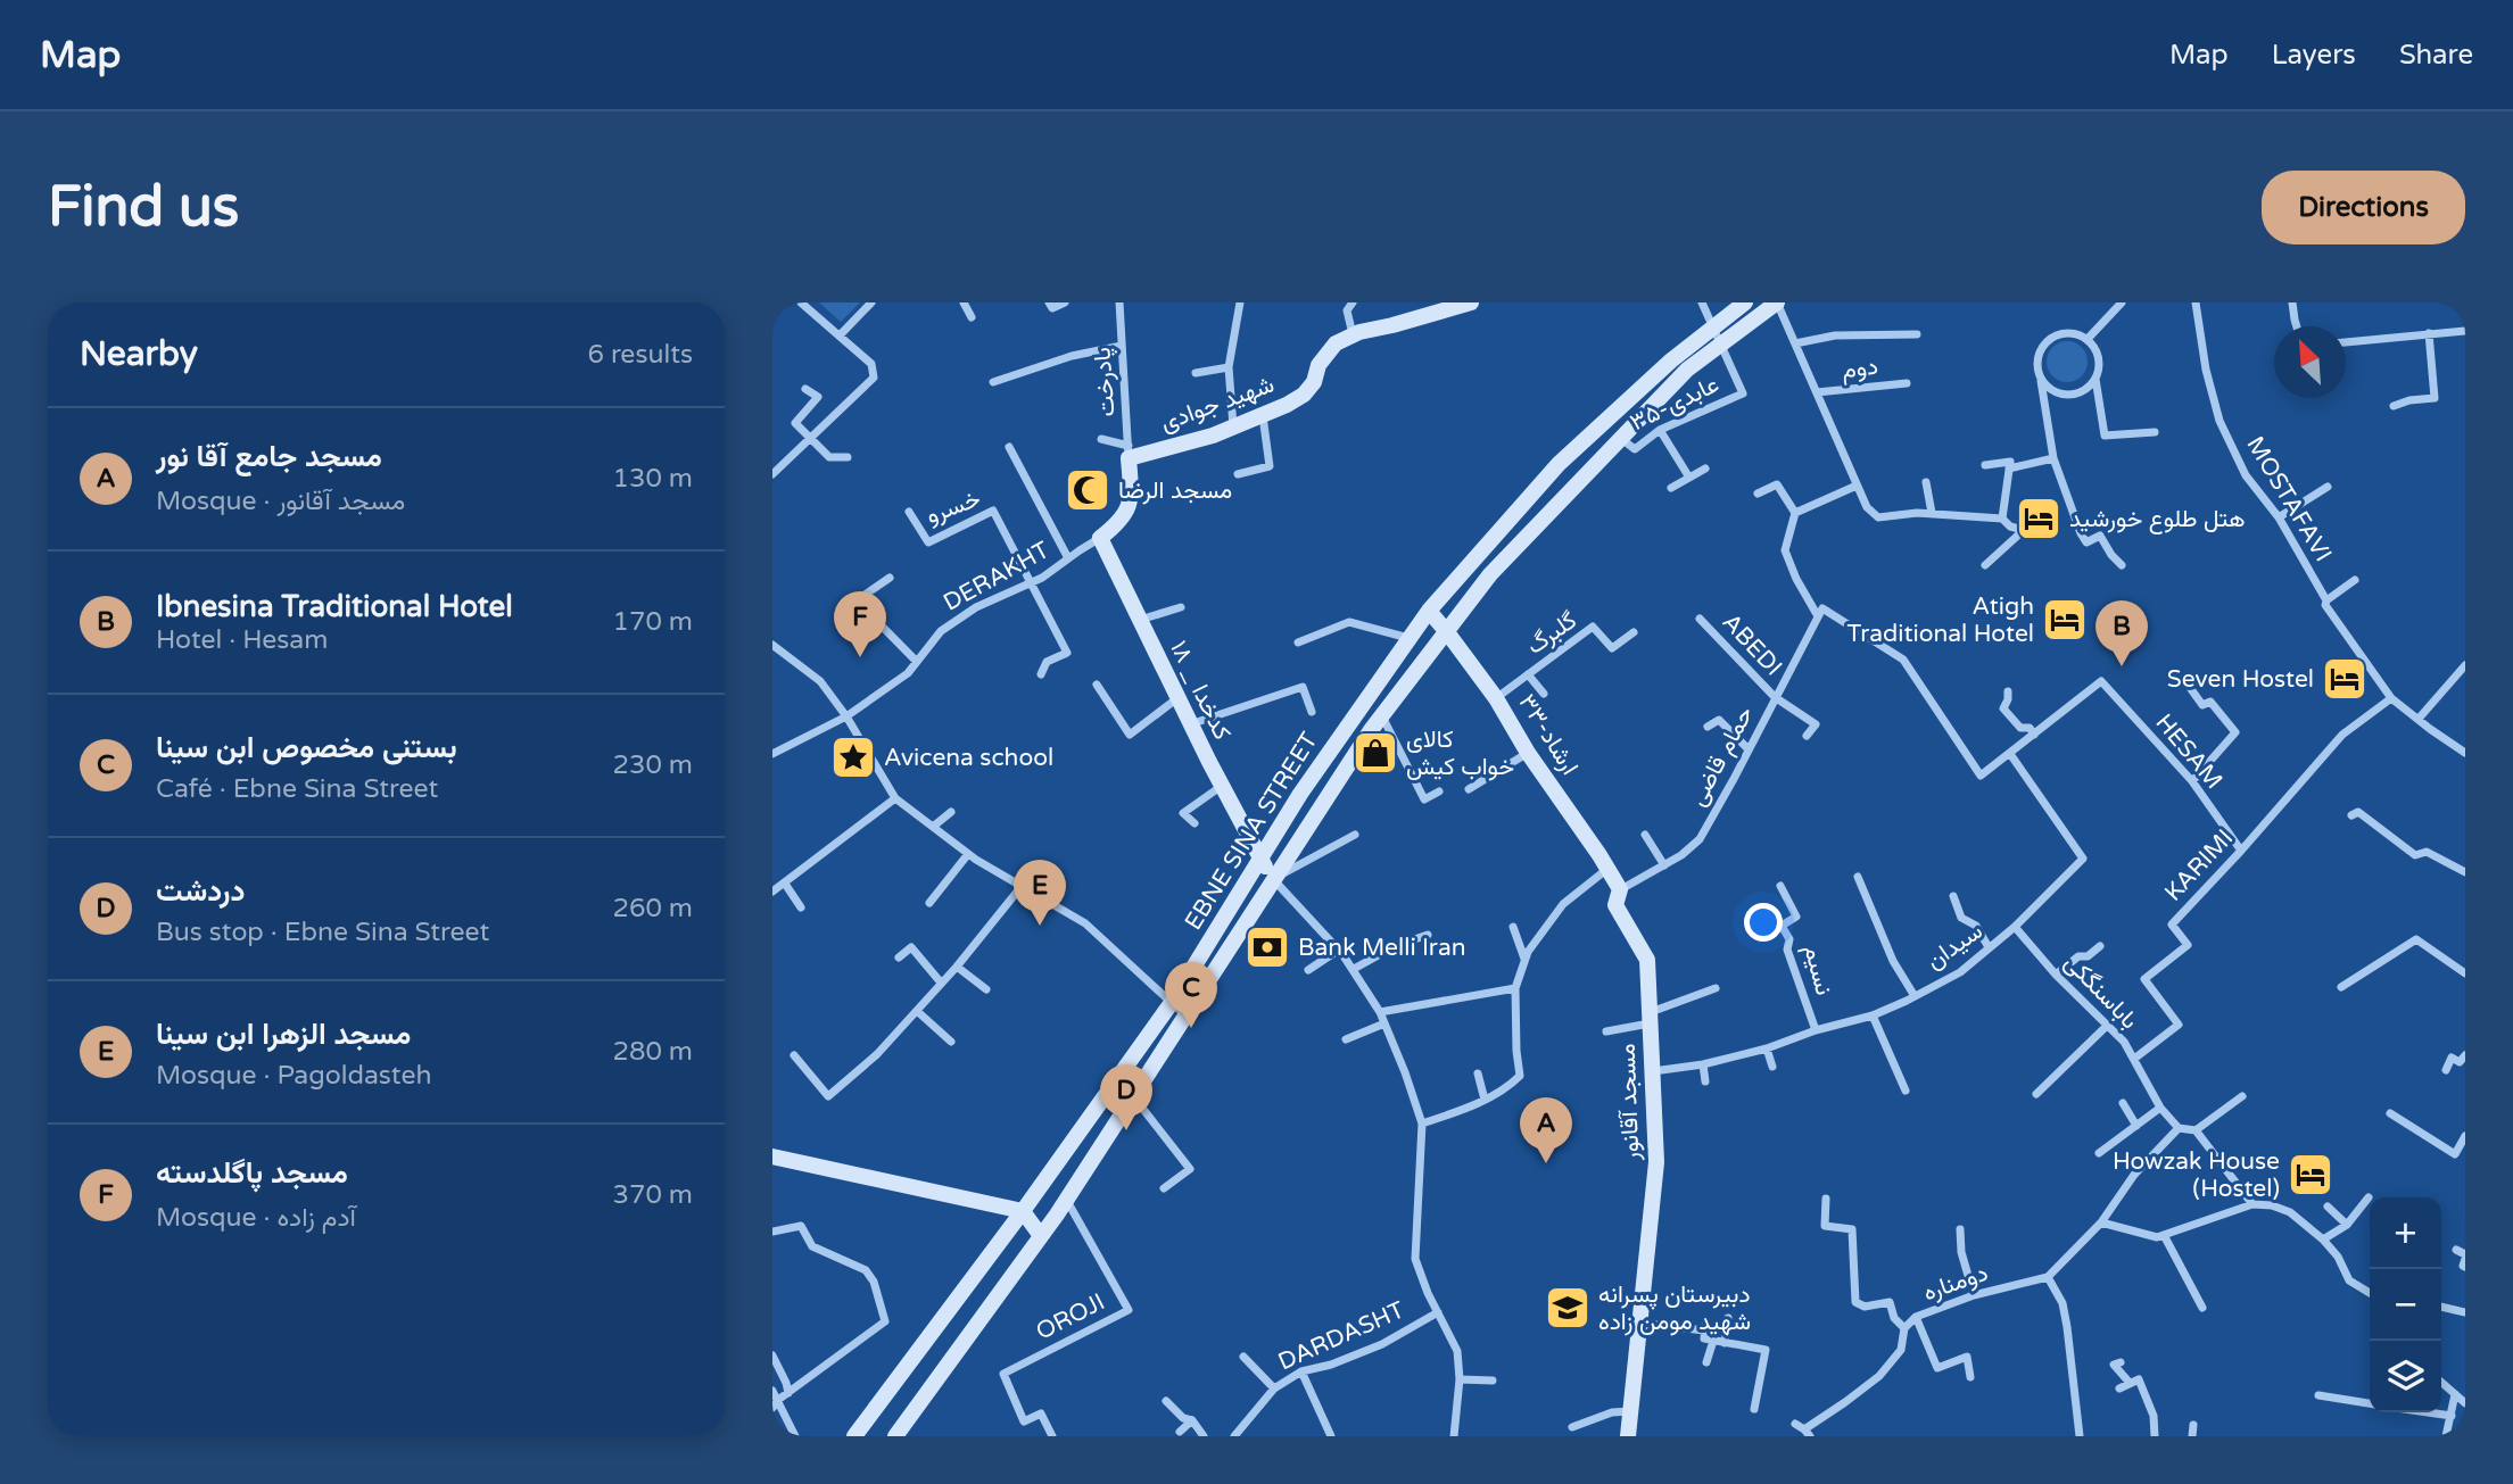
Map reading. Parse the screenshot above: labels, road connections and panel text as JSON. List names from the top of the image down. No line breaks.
{"streets":{"main road":["شهید جوادی","۱۸ _ کدخدا","۳۳-ارشاد","EBNE SINA STREET","مسجد آقانور"],"street":["دوم","پادرخت","۳۵-عابدی","MOSTAFAVI","خسرو","DERAKHT","گلبرگ","ABEDI","HESAM","حمام قاضی","KARIMI","سیدان","نسیم","باباسنگکی","دومناره","OROJI","DARDASHT"]},"crossings":[["پادرخت","شهید جوادی"],["۳۵-عابدی","EBNE SINA STREET"],["MOSTAFAVI","KARIMI"],["خسرو","DERAKHT"],["DERAKHT","۱۸ _ کدخدا"],["گلبرگ","۳۳-ارشاد"],["ABEDI","حمام قاضی"],["۱۸ _ کدخدا","EBNE SINA STREET"],["۳۳-ارشاد","حمام قاضی"],["۳۳-ارشاد","EBNE SINA STREET"],["۳۳-ارشاد","مسجد آقانور"],["HESAM","KARIMI"],["حمام قاضی","مسجد آقانور"],["EBNE SINA STREET","OROJI"],["KARIMI","باباسنگکی"],["سیدان","نسیم"],["سیدان","باباسنگکی"],["سیدان","مسجد آقانور"]],"places":{"mosque":["مسجد الرضا"],"hotel":["هتل طلوع خورشید","Atigh Traditional Hotel","Seven Hostel","Howzak House (Hostel)"],"shop":["کالای خواب کیش"],"place":["Avicena school"],"bank":["Bank Melli Iran"],"school or university":["دبیرستان پسرانه شهید مومن زاده"]},"north":"top left","page":{"header":"Map","nav":["Map","Layers","Share"],"buttons":"Directions","title":"Find us","heading":["Nearby","6 results"],"list":[{"mark":"A","name":"مسجد جامع آقا نور","note":"Mosque · مسجد آقانور","value":"130 m"},{"mark":"B","name":"Ibnesina Traditional Hotel","note":"Hotel · Hesam","value":"170 m"},{"mark":"C","name":"بستنی مخصوص ابن سینا","note":"Café · Ebne Sina Street","value":"230 m"},{"mark":"D","name":"دردشت","note":"Bus stop · Ebne Sina Street","value":"260 m"},{"mark":"E","name":"مسجد الزهرا ابن سینا","note":"Mosque · Pagoldasteh","value":"280 m"},{"mark":"F","name":"مسجد پاگلدسته","note":"Mosque · آدم زاده","value":"370 m"}],"pins":["F","B","E","C","D","A"],"map_buttons":["+","−"]}}
